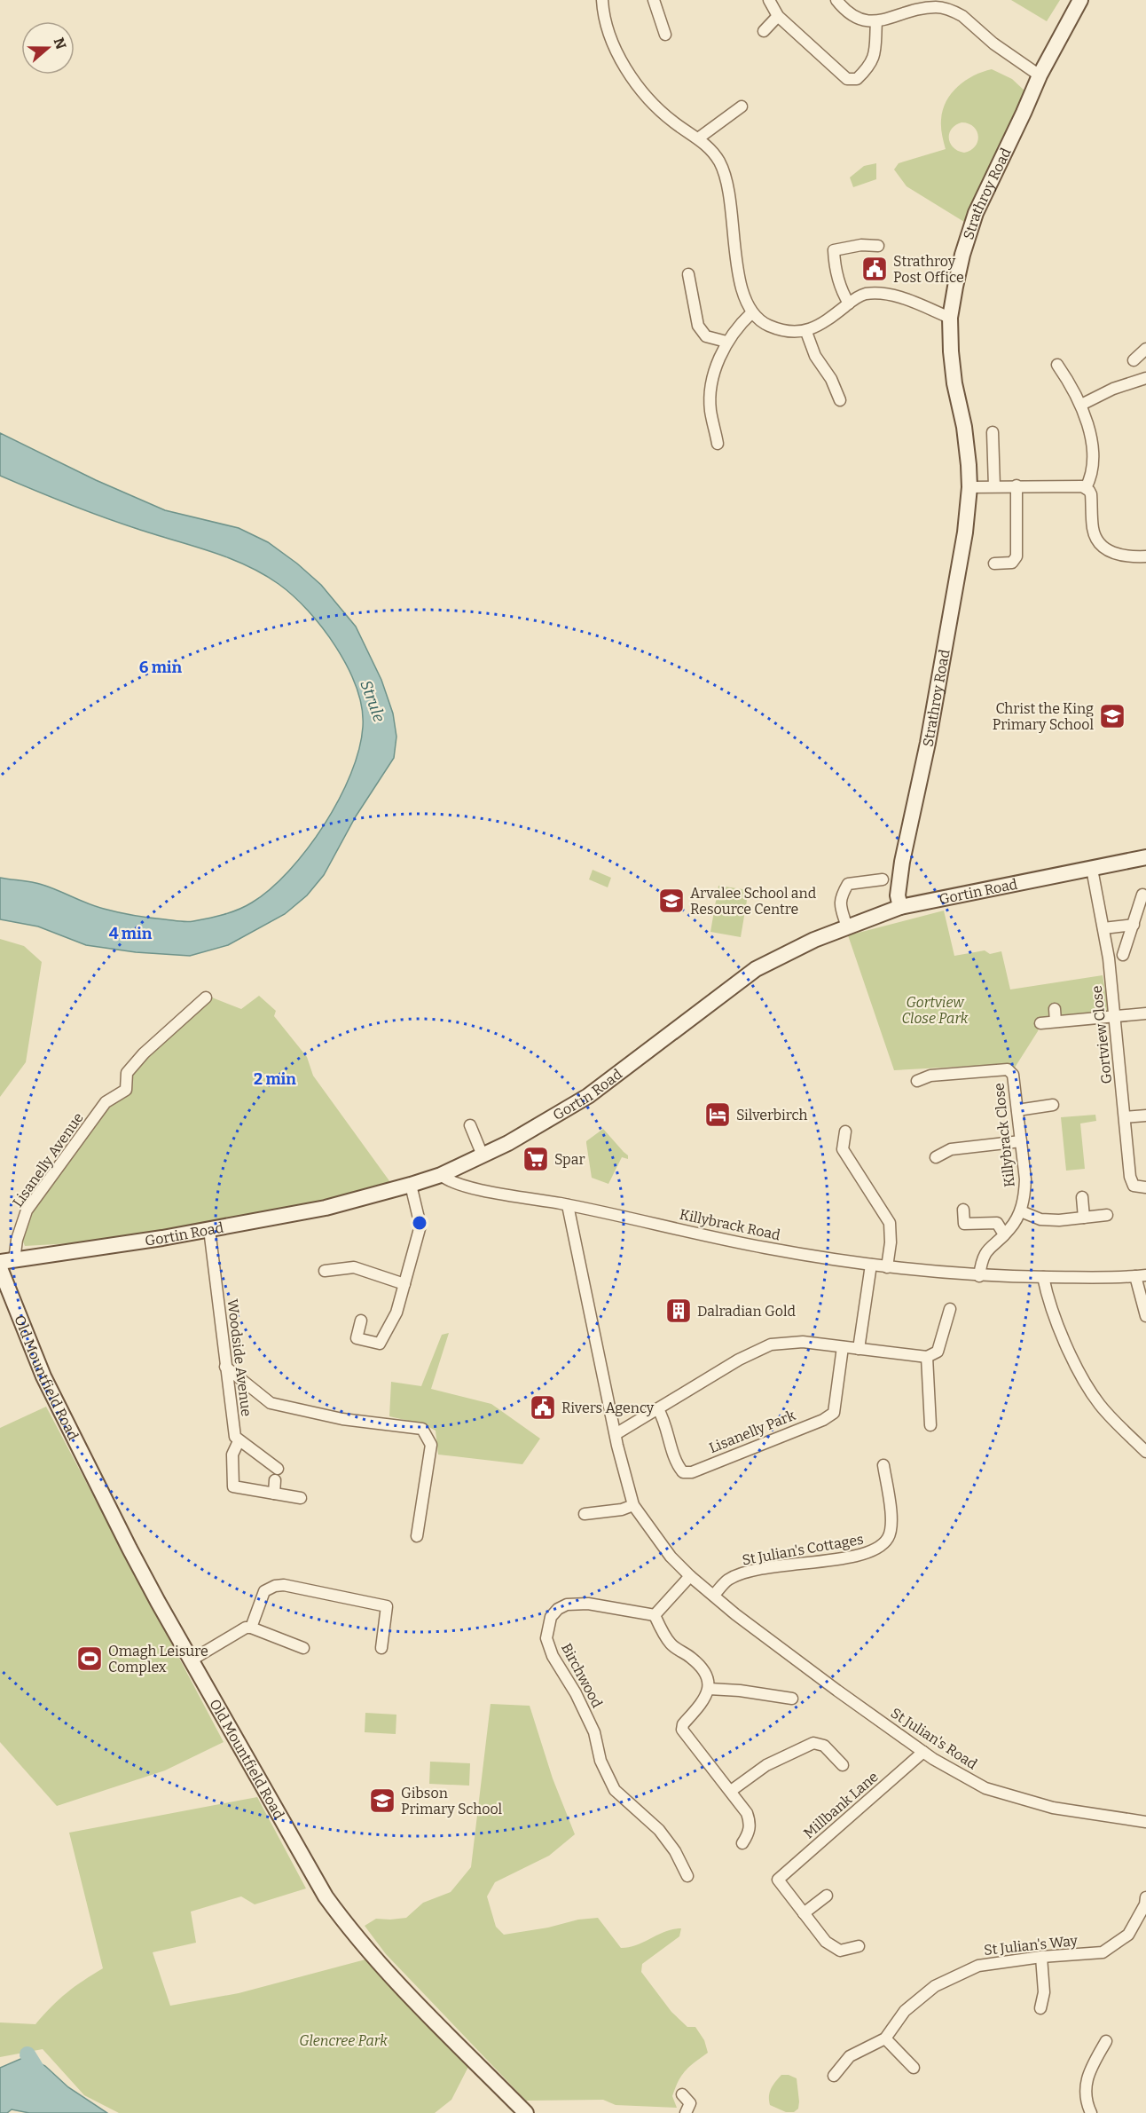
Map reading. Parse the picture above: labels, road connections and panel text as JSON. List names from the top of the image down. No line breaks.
{"streets":{"street":["Strathroy Road","Gortin Road","Gortview Close","Killybrack Close","Lisanelly Avenue","Killybrack Road","Woodside Avenue","Old Mountfield Road","Lisanelly Park","St Julian's Cottages","Birchwood","St Julian's Road","Millbank Lane","St Julian's Way"]},"crossings":[["Strathroy Road","Gortin Road"],["Gortin Road","Gortview Close"],["Gortin Road","Lisanelly Avenue"],["Gortin Road","Killybrack Road"],["Gortin Road","Woodside Avenue"],["Killybrack Close","Killybrack Road"],["St Julian's Cottages","St Julian's Road"],["St Julian's Road","Millbank Lane"]],"water":["Strule"],"parks":["Gortview Close Park","Glencree Park"],"places":{"public building":["Strathroy Post Office","Rivers Agency"],"school or university":["Christ the King Primary School","Arvalee School and Resource Centre","Gibson Primary School"],"hotel":["Silverbirch"],"supermarket":["Spar"],"building":["Dalradian Gold"],"sports":["Omagh Leisure Complex"]},"north":"right","rings":["6 min","4 min","2 min"]}
